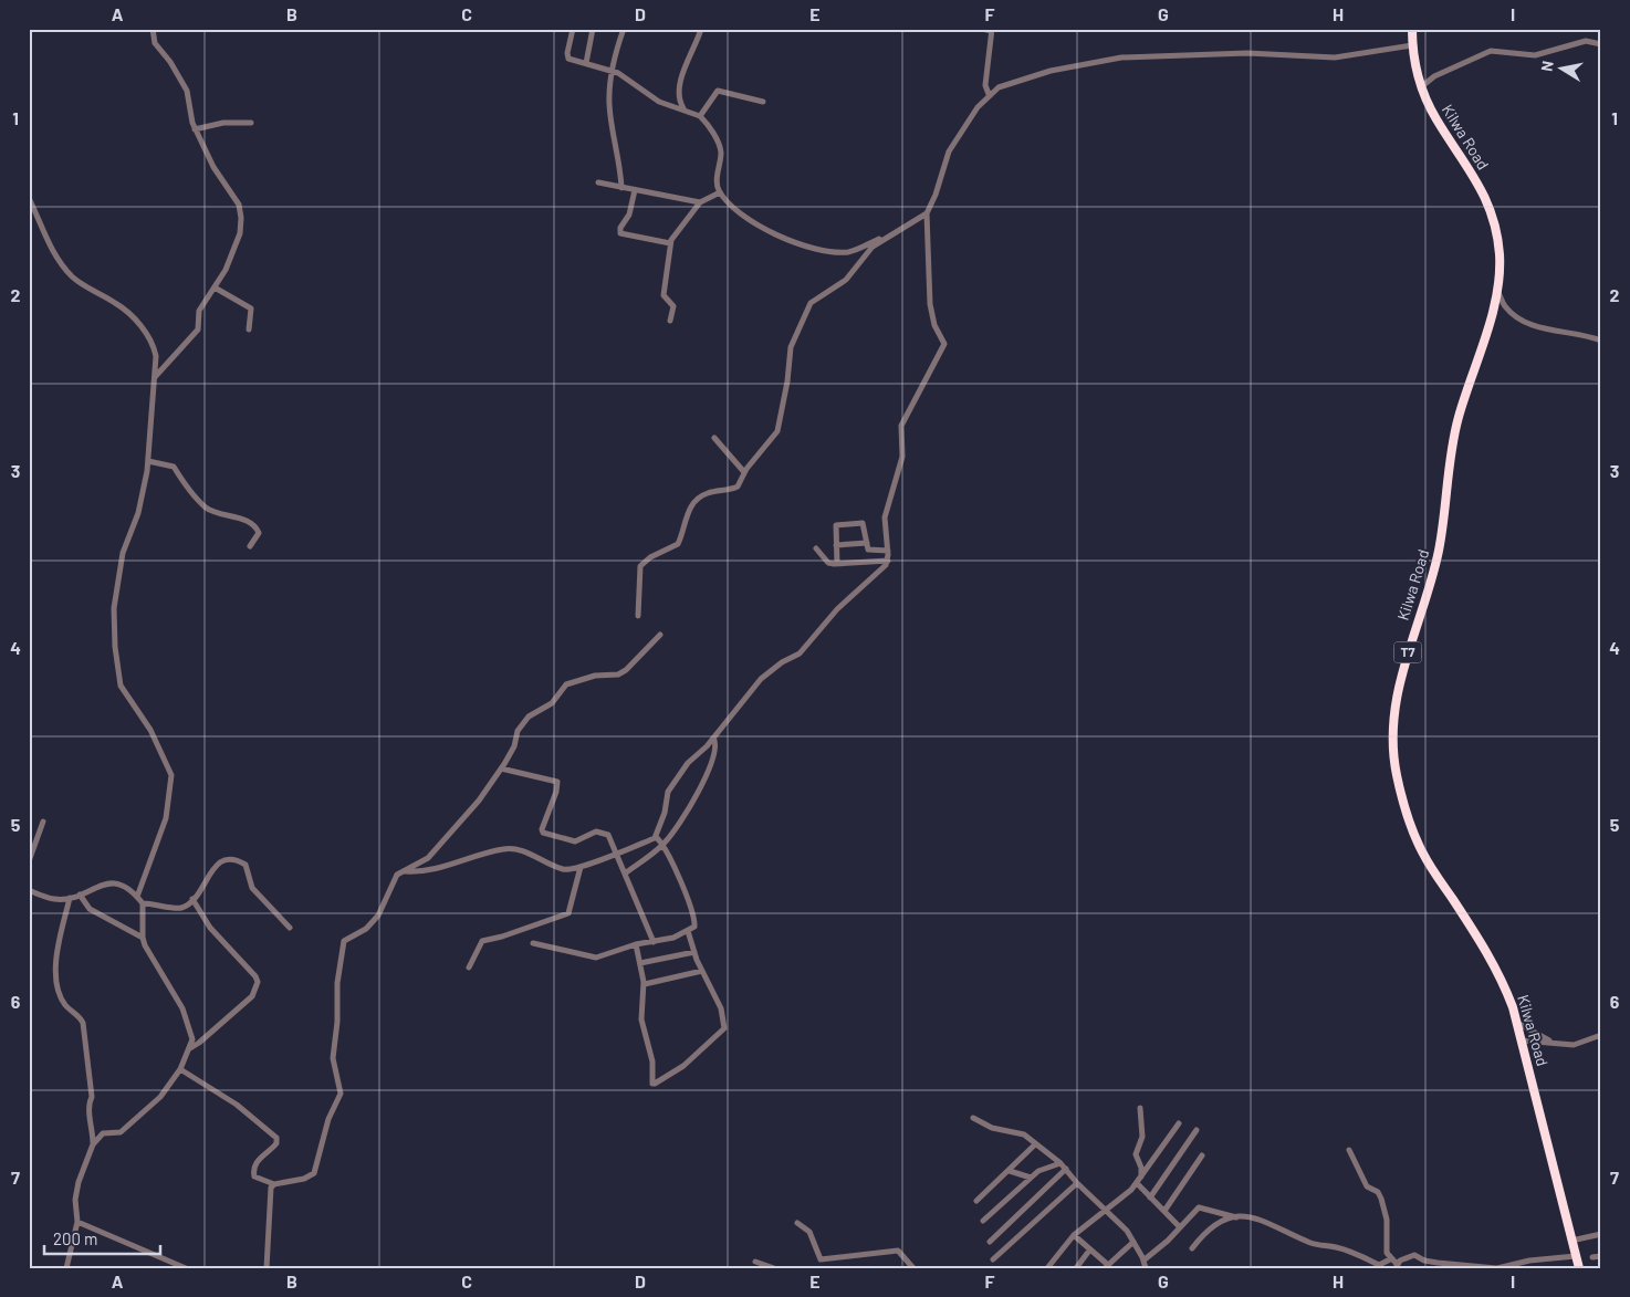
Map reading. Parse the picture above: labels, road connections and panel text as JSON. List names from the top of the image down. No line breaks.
{"streets":{"highway":["Kilwa Road","T7"]},"scale_bar":"200 m","north":"left","grid":{"columns":["A","B","C","D","E","F","G","H","I"],"rows":["1","2","3","4","5","6","7"]}}
